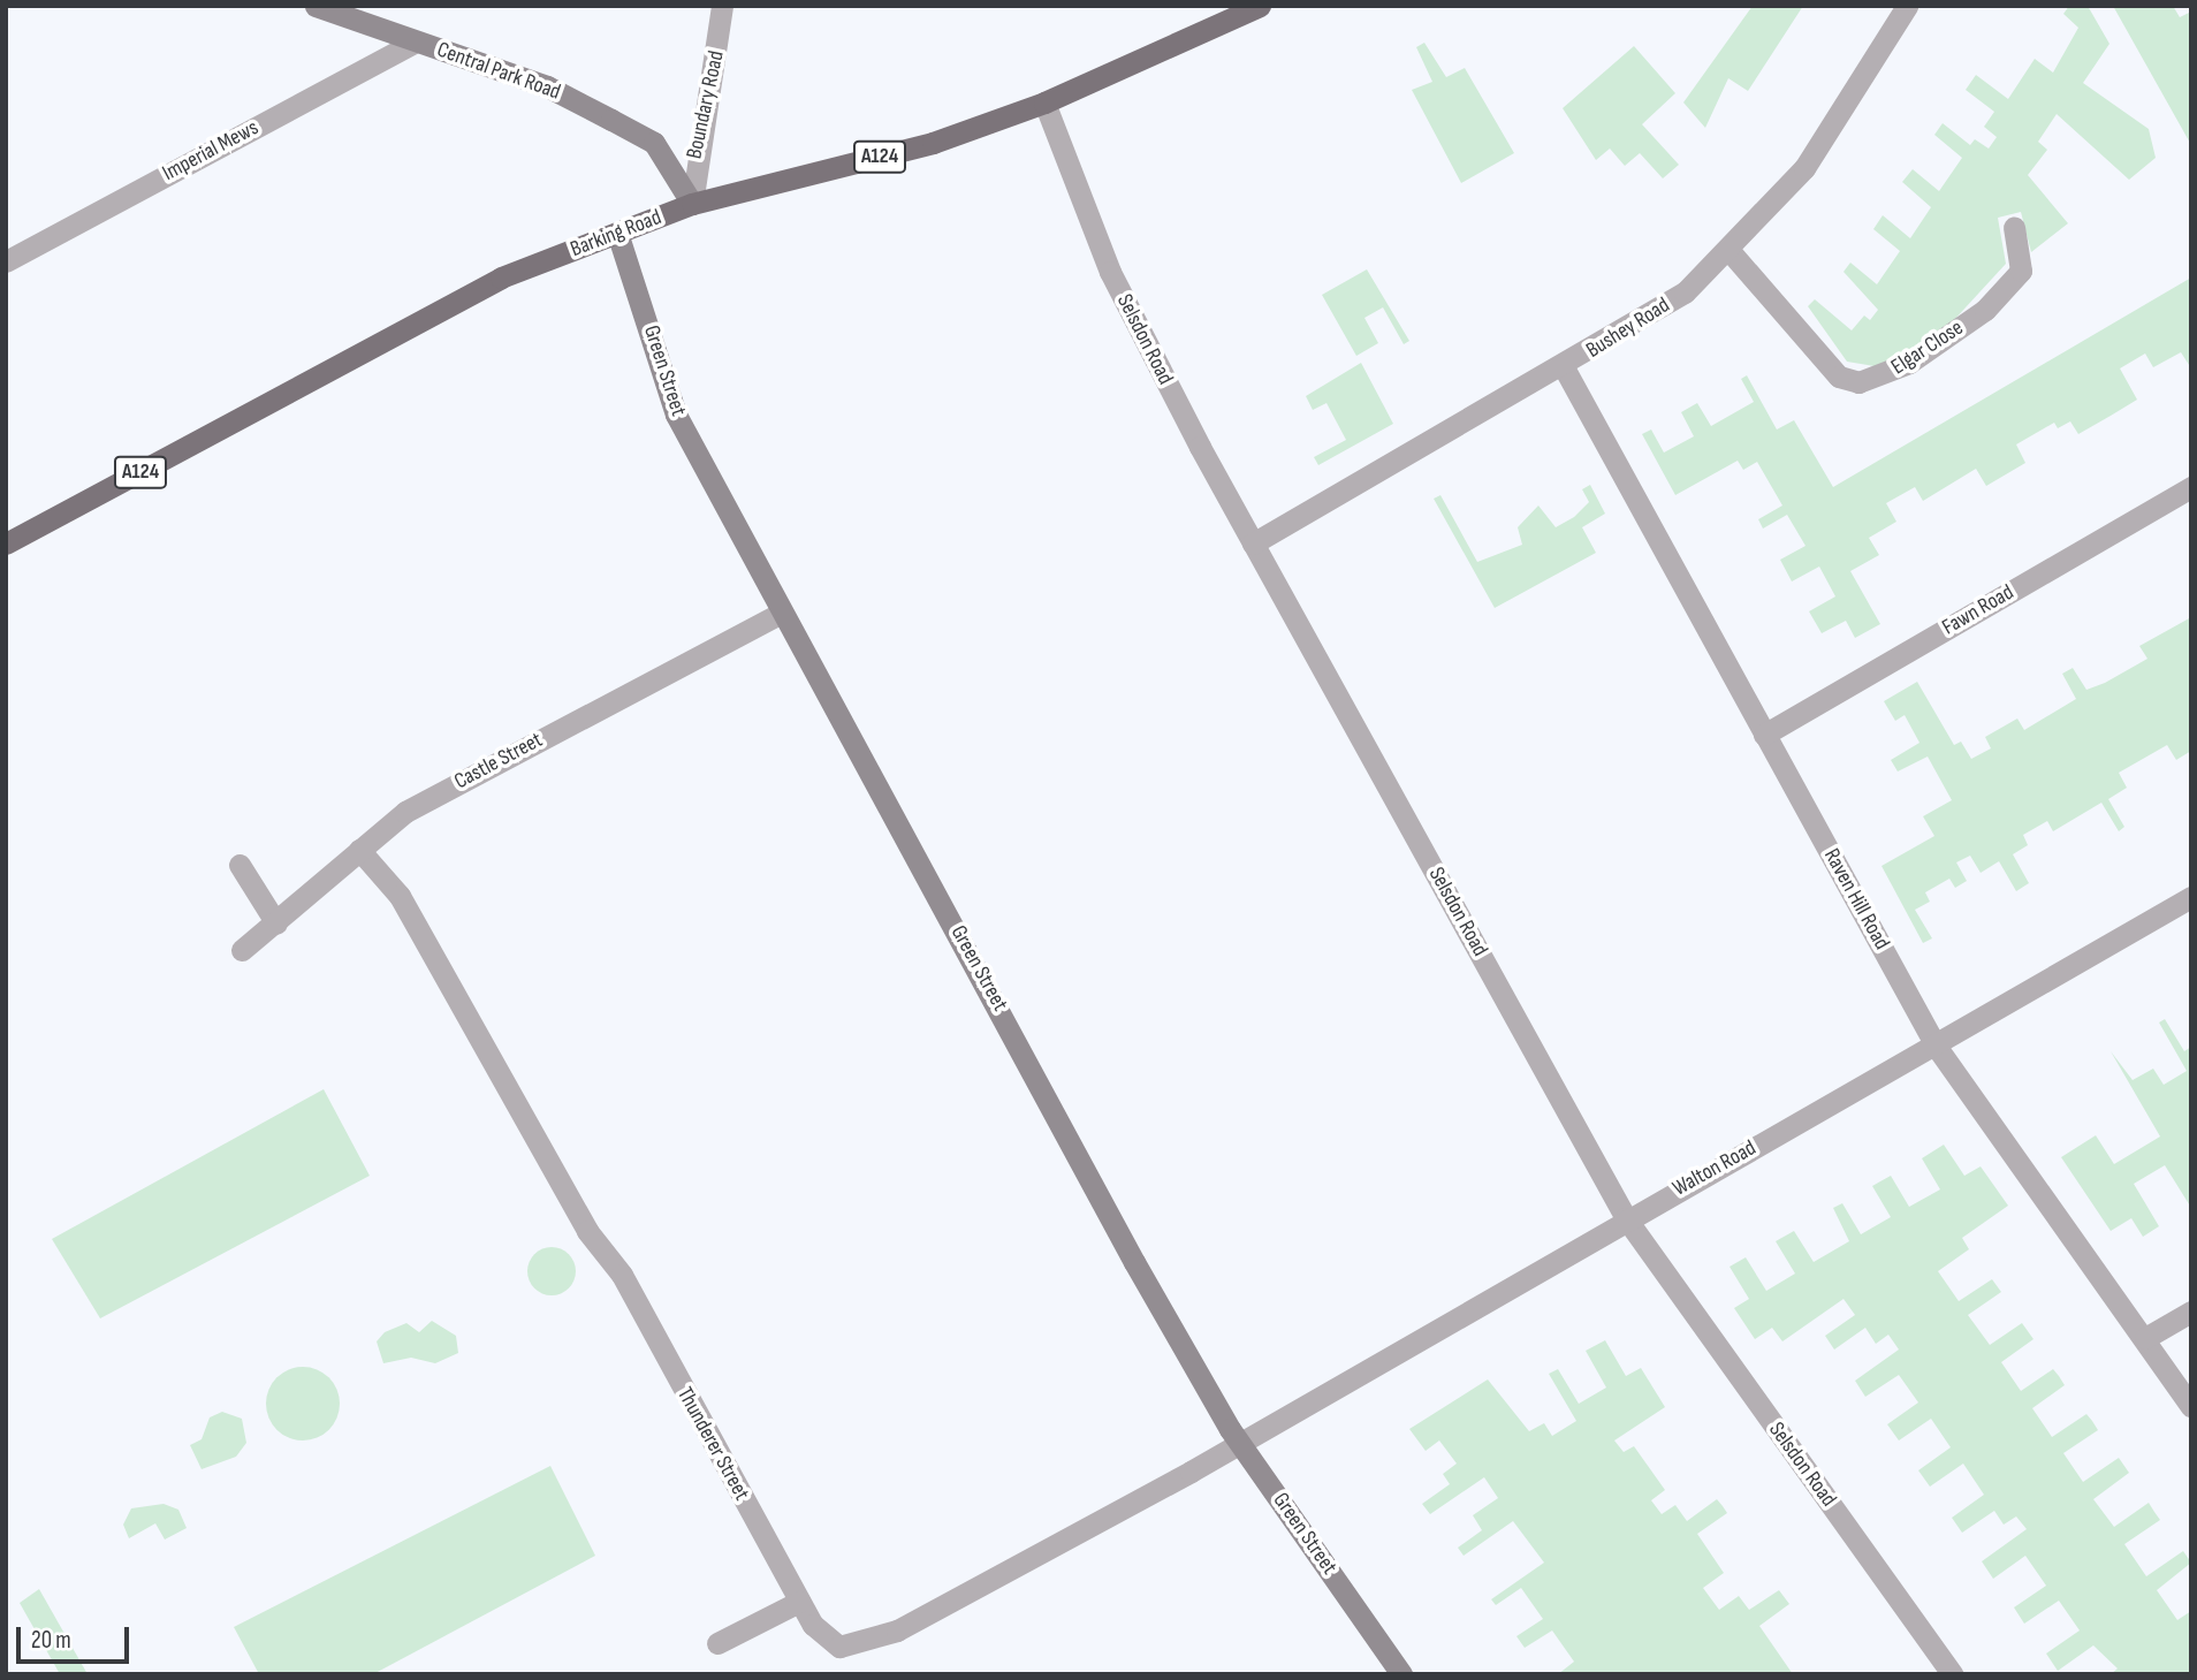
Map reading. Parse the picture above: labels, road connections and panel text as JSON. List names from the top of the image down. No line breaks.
{"streets":{"main road":["Central Park Road","A124","Barking Road","Green Street"],"street":["Boundary Road","Imperial Mews","Bushey Road","Selsdon Road","Elgar Close","Fawn Road","Castle Street","Raven Hill Road","Walton Road","Thunderer Street"]},"crossings":[["Central Park Road","Boundary Road"],["Central Park Road","Imperial Mews"],["Central Park Road","Barking Road"],["Boundary Road","Barking Road"],["Barking Road","Selsdon Road"],["Barking Road","Green Street"],["Bushey Road","Selsdon Road"],["Bushey Road","Elgar Close"],["Bushey Road","Raven Hill Road"],["Selsdon Road","Walton Road"],["Green Street","Castle Street"],["Green Street","Walton Road"],["Green Street","Thunderer Street"],["Fawn Road","Raven Hill Road"],["Castle Street","Thunderer Street"],["Raven Hill Road","Walton Road"],["Walton Road","Thunderer Street"]],"scale_bar":"20 m"}
